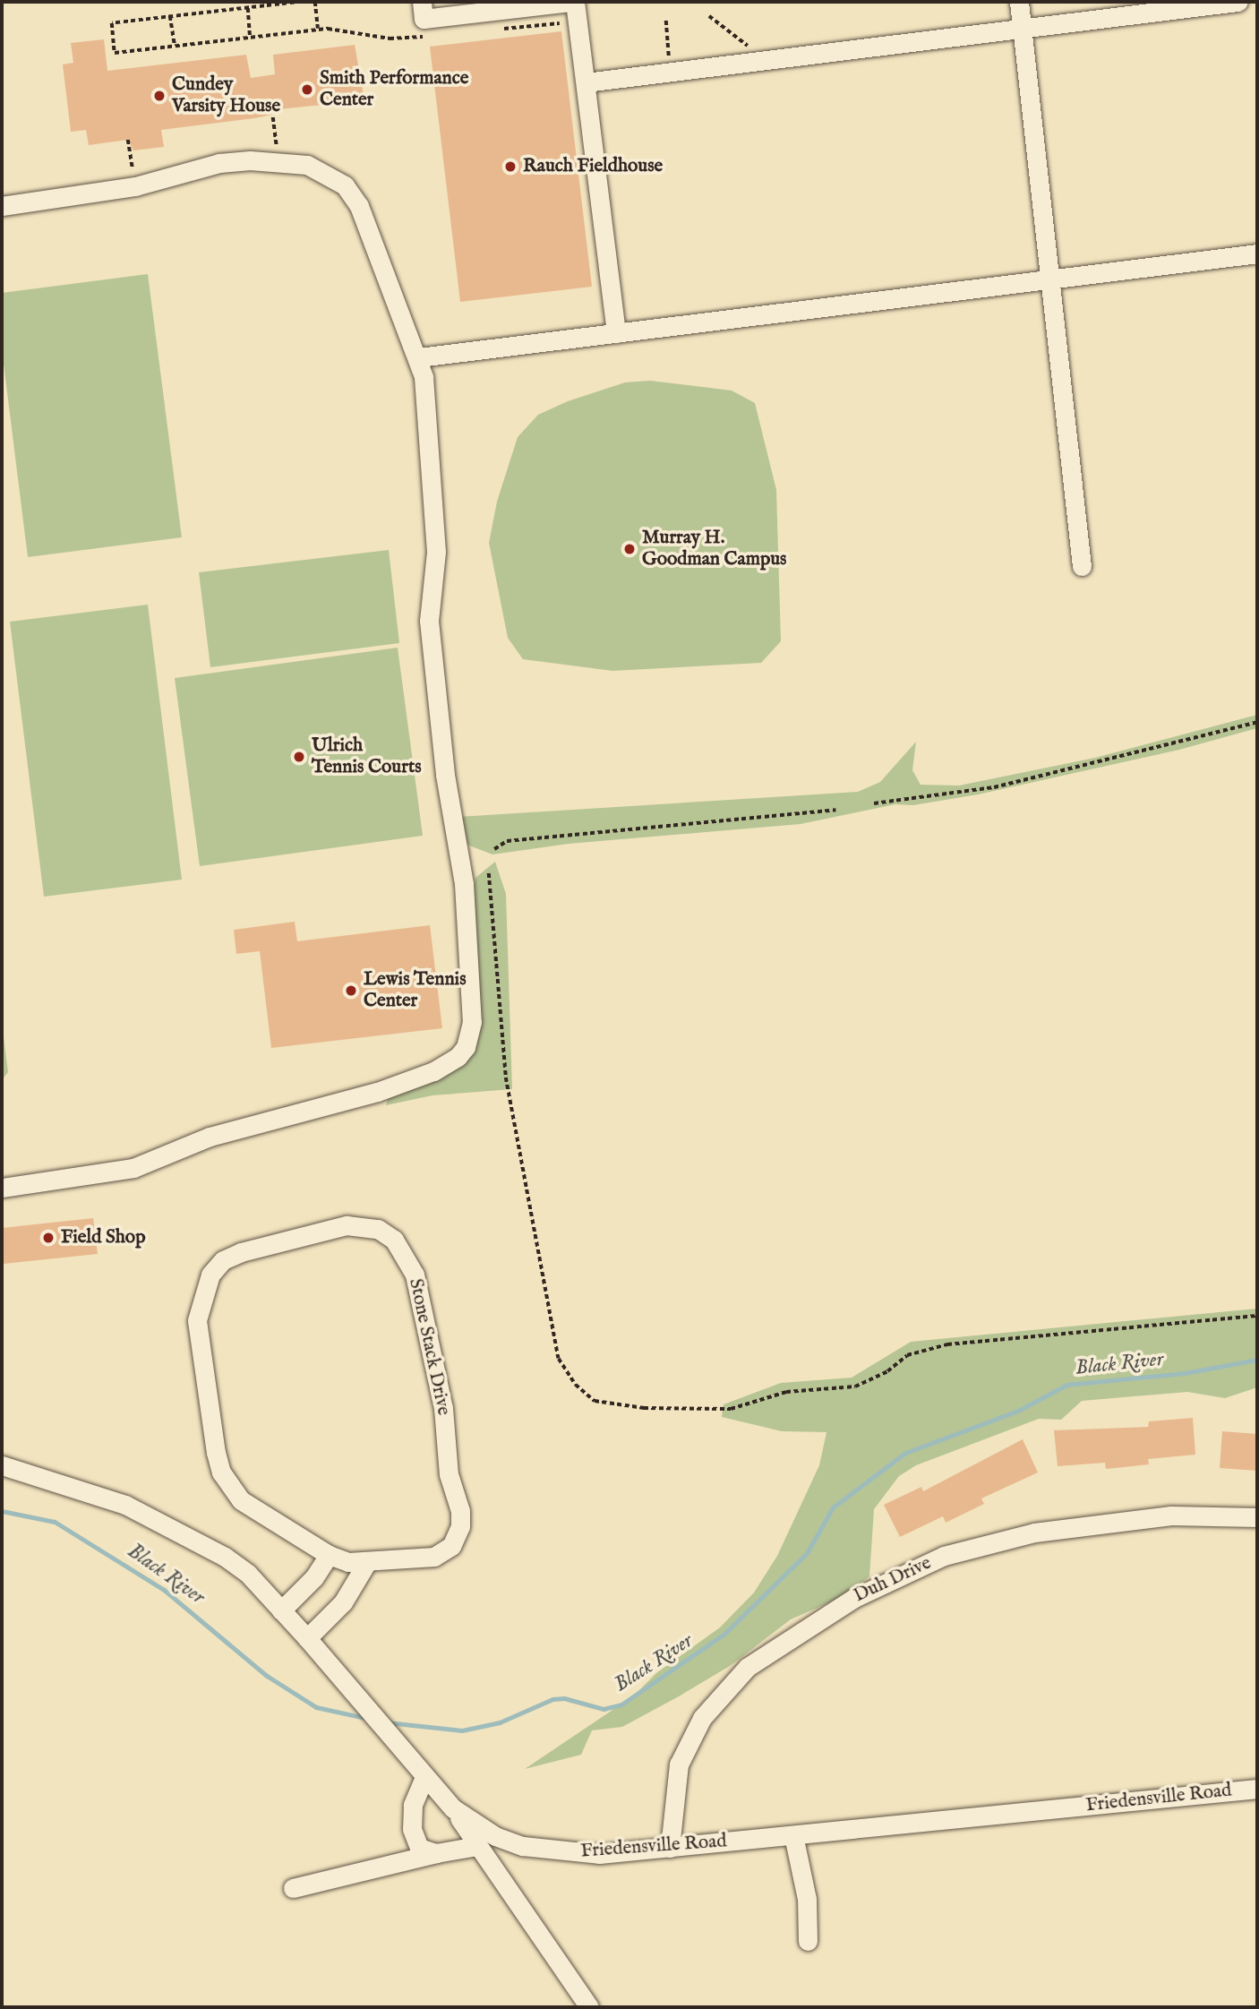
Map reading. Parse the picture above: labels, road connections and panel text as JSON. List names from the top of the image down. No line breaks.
{"streets":{"street":["Stone Stack Drive","Duh Drive","Friedensville Road"]},"crossings":[["Duh Drive","Friedensville Road"]],"water":["Black River"],"places":["Smith Performance Center","Cundey Varsity House","Rauch Fieldhouse","Murray H. Goodman Campus","Ulrich Tennis Courts","Lewis Tennis Center","Field Shop"]}
